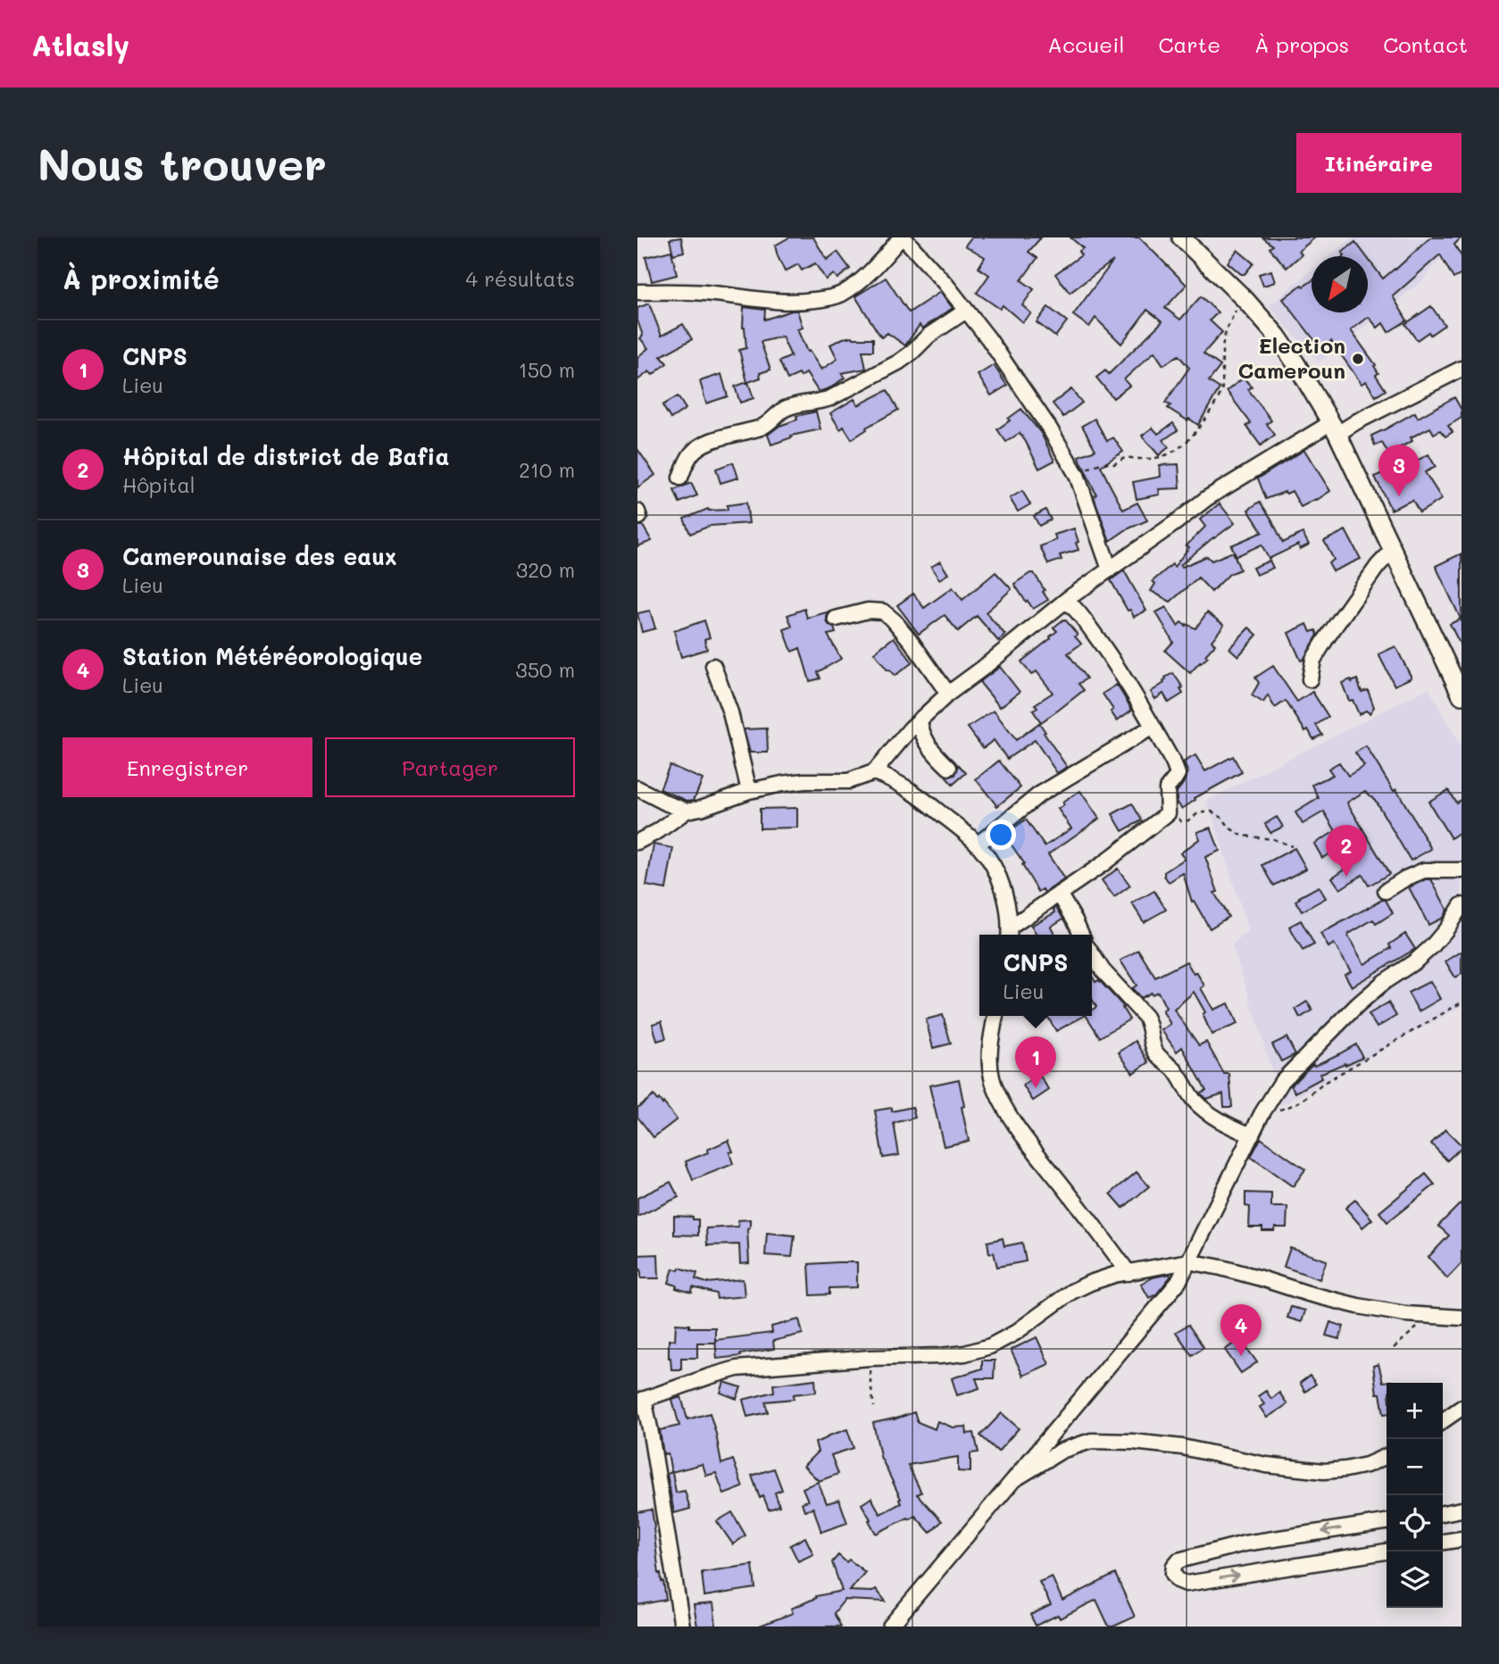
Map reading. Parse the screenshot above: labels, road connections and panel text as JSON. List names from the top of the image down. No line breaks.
{"places":["Election Cameroun"],"north":"bottom left","page":{"header":"Atlasly","nav":["Accueil","Carte","À propos","Contact"],"buttons":["Itinéraire",["Enregistrer","Partager"]],"title":"Nous trouver","heading":["À proximité","4 résultats"],"list":[{"mark":"1","name":"CNPS","note":"Lieu","value":"150 m"},{"mark":"2","name":"Hôpital de district de Bafia","note":"Hôpital","value":"210 m"},{"mark":"3","name":"Camerounaise des eaux","note":"Lieu","value":"320 m"},{"mark":"4","name":"Station Météréorologique","note":"Lieu","value":"350 m"}],"pins":["3","2","1","4"],"popup":["CNPS","Lieu"],"map_buttons":["+","−"]}}
